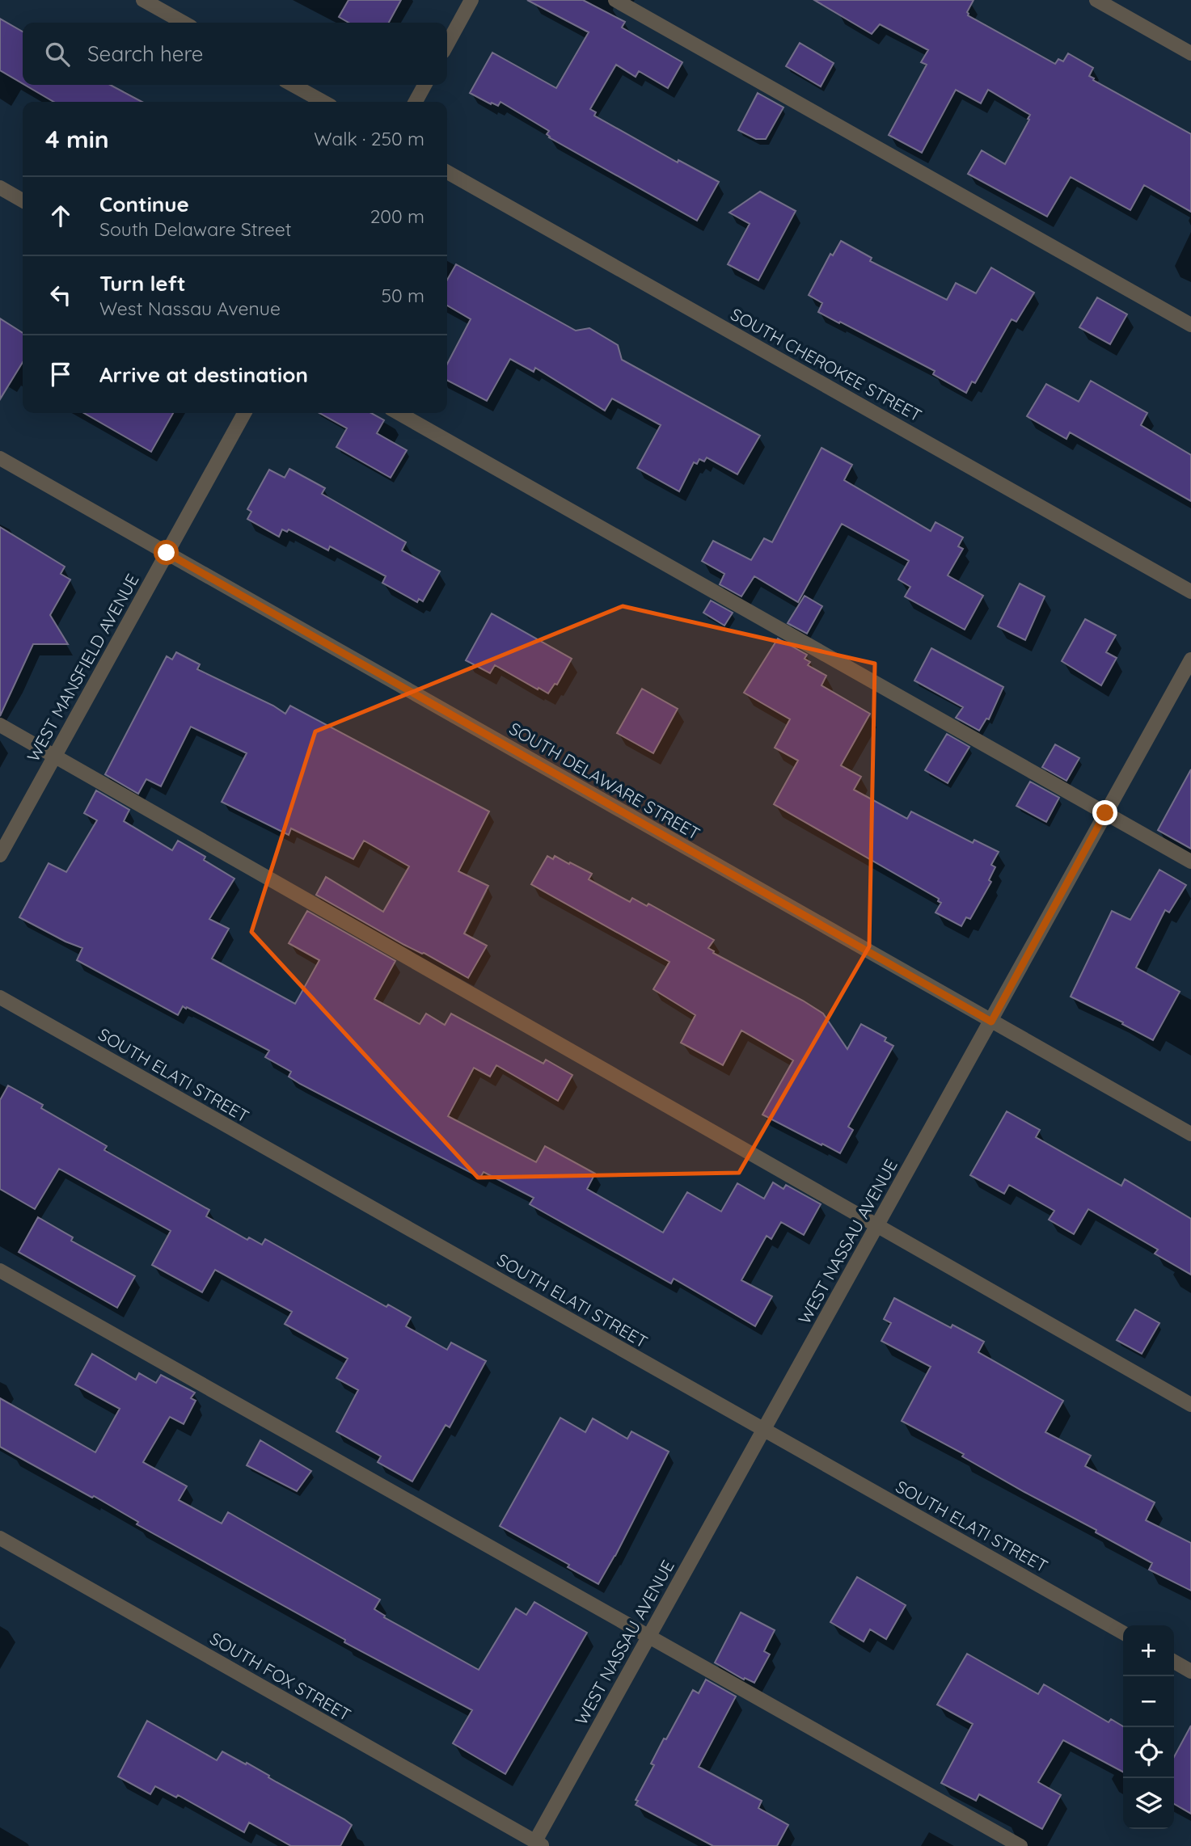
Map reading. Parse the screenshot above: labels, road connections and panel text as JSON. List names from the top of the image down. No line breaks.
{"streets":{"street":["SOUTH CHEROKEE STREET","WEST MANSFIELD AVENUE","SOUTH DELAWARE STREET","SOUTH ELATI STREET","WEST NASSAU AVENUE","SOUTH FOX STREET"]},"crossings":[["WEST MANSFIELD AVENUE","SOUTH DELAWARE STREET"],["SOUTH DELAWARE STREET","WEST NASSAU AVENUE"],["SOUTH ELATI STREET","WEST NASSAU AVENUE"],["WEST NASSAU AVENUE","SOUTH FOX STREET"]],"page":{"search":"Search here","heading":["4 min","Walk · 250 m"],"list":[["Continue","South Delaware Street","200 m"],["Turn left","West Nassau Avenue","50 m"],"Arrive at destination"],"map_buttons":["+","−"]}}
